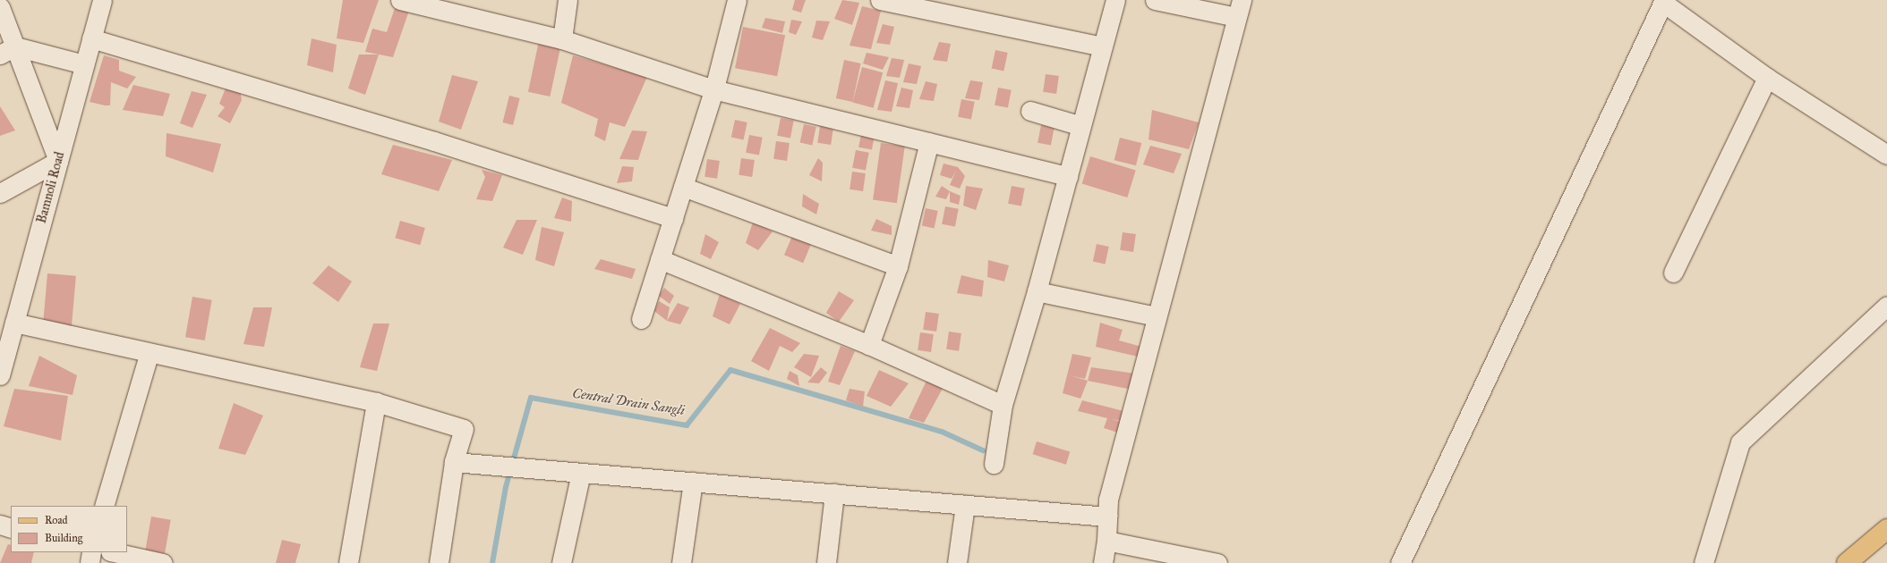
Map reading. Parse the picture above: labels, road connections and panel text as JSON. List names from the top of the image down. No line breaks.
{"streets":{"street":["Bamnoli Road"]},"water":["Central Drain Sangli"],"legend":["Road","Building"]}
